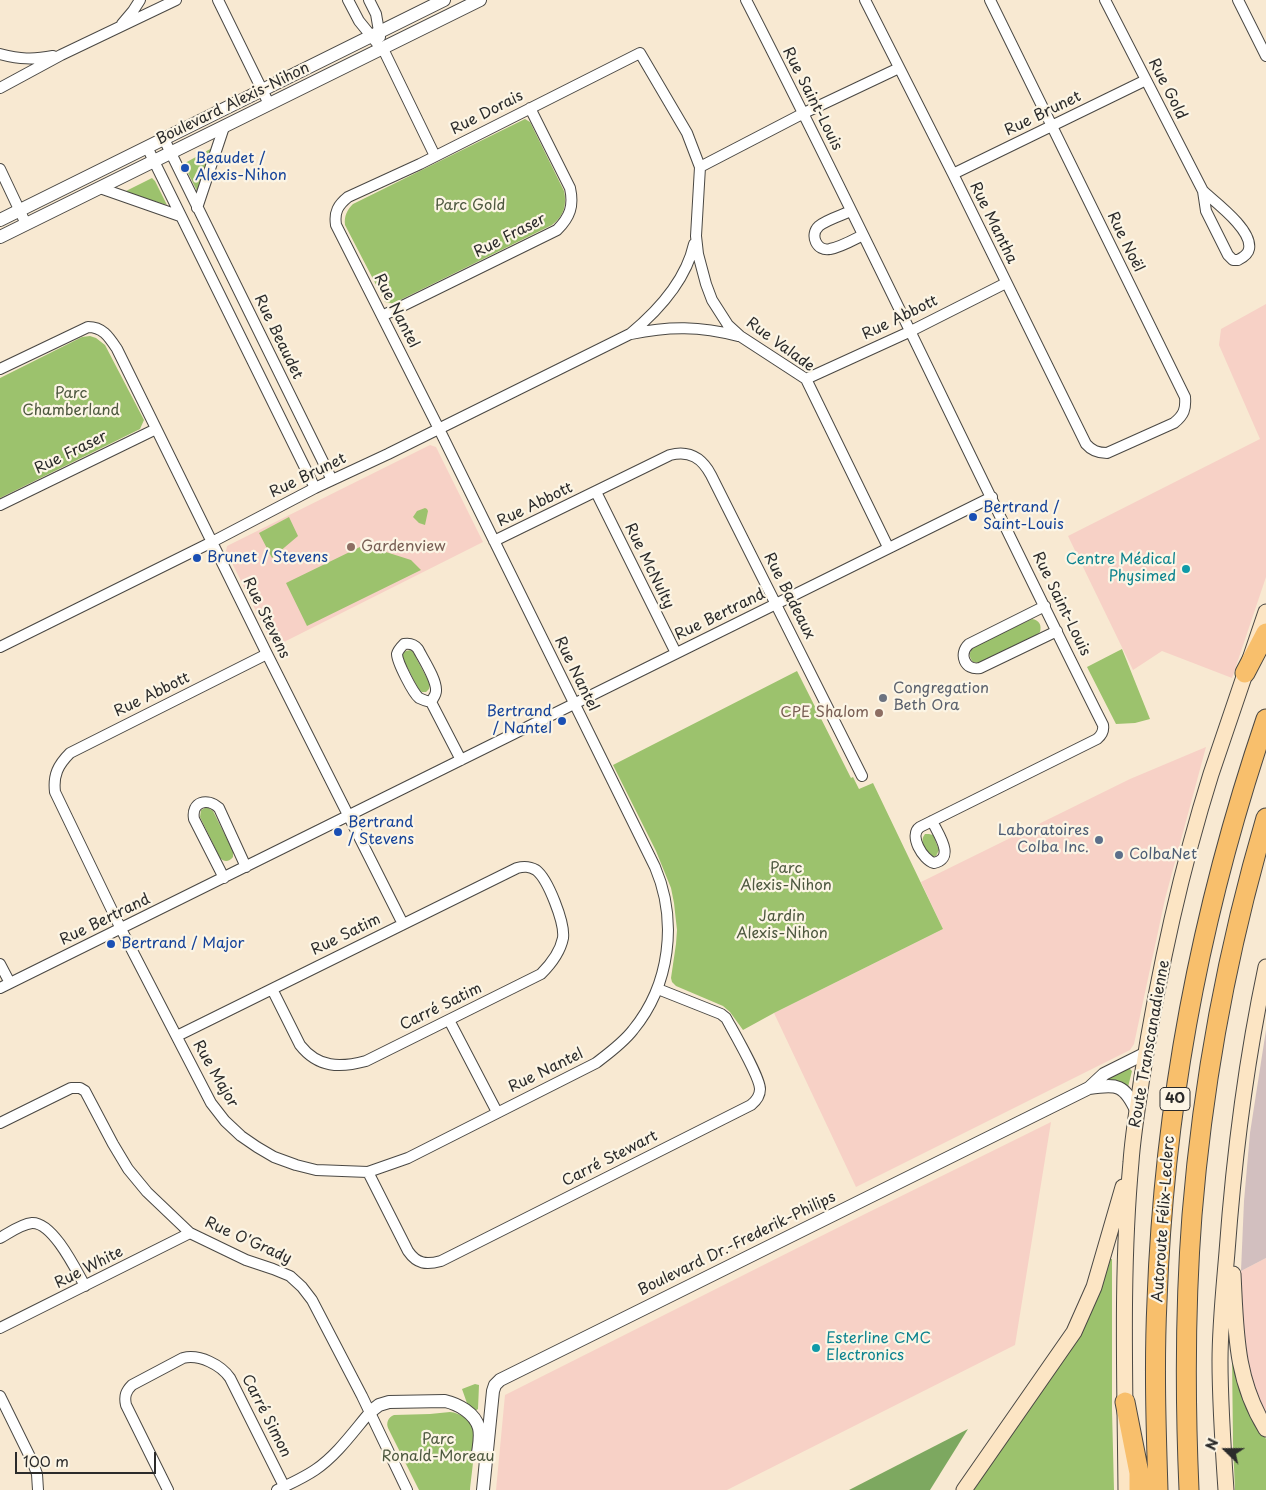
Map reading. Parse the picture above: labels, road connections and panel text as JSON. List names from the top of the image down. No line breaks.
{"streets":{"highway":["40","Autoroute Félix-Leclerc"],"main road":["Route Transcanadienne"],"street":["Rue Gold","Rue Saint-Louis","Boulevard Alexis-Nihon","Rue Dorais","Rue Brunet","Rue Mantha","Rue Fraser","Rue Noël","Rue Nantel","Rue Abbott","Rue Beaudet","Rue Valade","Rue McNulty","Rue Badeaux","Rue Bertrand","Rue Stevens","Rue Satim","Carré Satim","Rue Major","Carré Stewart","Rue O'Grady","Boulevard Dr.-Frederik-Philips","Rue White","Carré Simon"]},"crossings":[["Rue Gold","Rue Brunet"],["Rue Saint-Louis","Rue Abbott"],["Rue Saint-Louis","Rue Bertrand"],["Boulevard Alexis-Nihon","Rue Beaudet"],["Rue Dorais","Rue Fraser"],["Rue Dorais","Rue Nantel"],["Rue Dorais","Rue Valade"],["Rue Brunet","Rue Mantha"],["Rue Brunet","Rue Noël"],["Rue Brunet","Rue Nantel"],["Rue Brunet","Rue Beaudet"],["Rue Brunet","Rue Valade"],["Rue Brunet","Rue Stevens"],["Rue Mantha","Rue Noël"],["Rue Mantha","Rue Abbott"],["Rue Fraser","Rue Nantel"],["Rue Fraser","Rue Stevens"],["Rue Nantel","Rue Abbott"],["Rue Nantel","Rue Bertrand"],["Rue Nantel","Rue Major"],["Rue Nantel","Carré Stewart"],["Rue Abbott","Rue Valade"],["Rue Abbott","Rue McNulty"],["Rue Abbott","Rue Badeaux"],["Rue Abbott","Rue Stevens"],["Rue Abbott","Rue Major"],["Rue Valade","Rue Bertrand"],["Rue McNulty","Rue Bertrand"],["Rue Badeaux","Rue Bertrand"],["Rue Bertrand","Rue Stevens"],["Rue Bertrand","Rue Major"],["Rue Stevens","Rue Satim"],["Rue Satim","Carré Satim"],["Rue Satim","Rue Major"],["Rue Major","Carré Stewart"],["Rue O'Grady","Rue White"]],"parks":["Parc Gold","Parc Chamberland","Parc Alexis-Nihon","Jardin Alexis-Nihon","Parc Ronald-Moreau"],"places":["Beaudet / Alexis-Nihon","Bertrand / Saint-Louis","Gardenview","Brunet / Stevens","Centre Médical Physimed","Congregation Beth Ora","CPE Shalom","Bertrand / Nantel","Bertrand / Stevens","Laboratoires Colba Inc.","ColbaNet","Bertrand / Major","Esterline CMC Electronics"],"scale_bar":"100 m","north":"left"}
